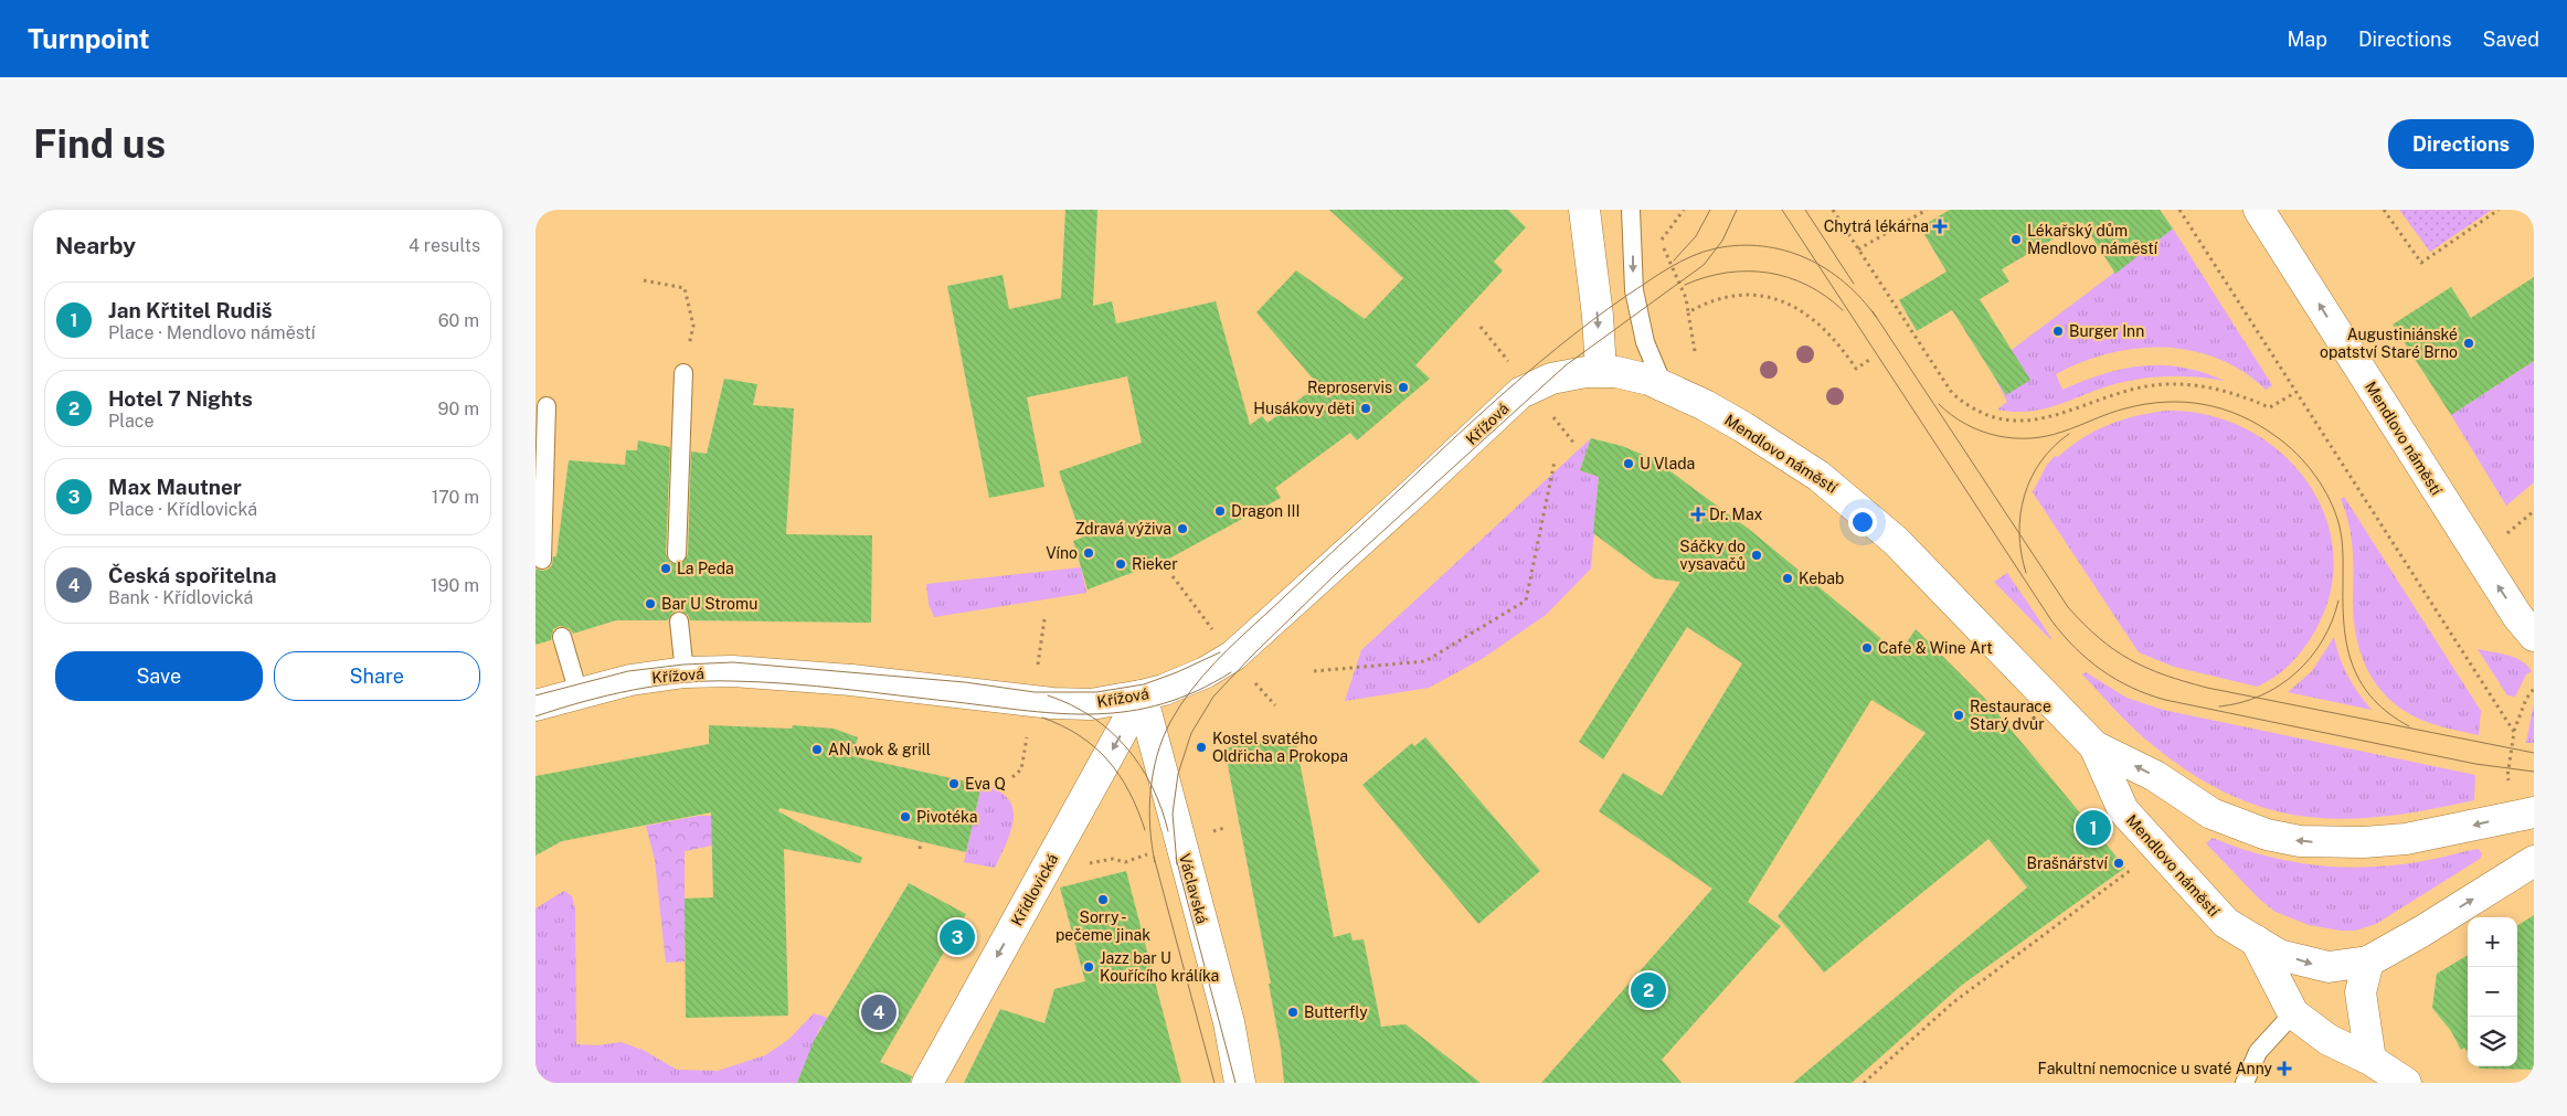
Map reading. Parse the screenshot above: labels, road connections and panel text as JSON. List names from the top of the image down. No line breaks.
{"streets":{"main road":["Křížová","Mendlovo náměstí","Václavská","Křídlovická"]},"crossings":[["Křížová","Mendlovo náměstí"],["Křížová","Václavská"],["Křížová","Křídlovická"],["Václavská","Křídlovická"]],"one_way":["Křídlovická"],"places":{"health":["Chytrá lékárna","Dr. Max","Fakultní nemocnice u svaté Anny"],"other":["Lékařský dům Mendlovo náměstí","Burger Inn","Augustiniánské opatství Staré Brno","Reproservis","Husákovy děti","U Vlada","Dragon III","Zdravá výživa","Víno","Sáčky do vysavačů","Rieker","La Peda","Kebab","Bar U Stromu","Cafe & Wine Art","Restaurace Starý dvůr","Kostel svatého Oldřicha a Prokopa","AN wok & grill","Eva Q","Pivotéka","Brašnářství","Sorry - pečeme jinak","Jazz bar U Kouřícího králíka","Butterfly"]},"page":{"header":"Turnpoint","nav":["Map","Directions","Saved"],"buttons":["Directions",["Save","Share"]],"title":"Find us","heading":["Nearby","4 results"],"list":[{"mark":"1","name":"Jan Křtitel Rudiš","note":"Place · Mendlovo náměstí","value":"60 m"},{"mark":"2","name":"Hotel 7 Nights","note":"Place","value":"90 m"},{"mark":"3","name":"Max Mautner","note":"Place · Křídlovická","value":"170 m"},{"mark":"4","name":"Česká spořitelna","note":"Bank · Křídlovická","value":"190 m"}],"pins":["1","3","2","4"],"map_buttons":["+","−"]}}
